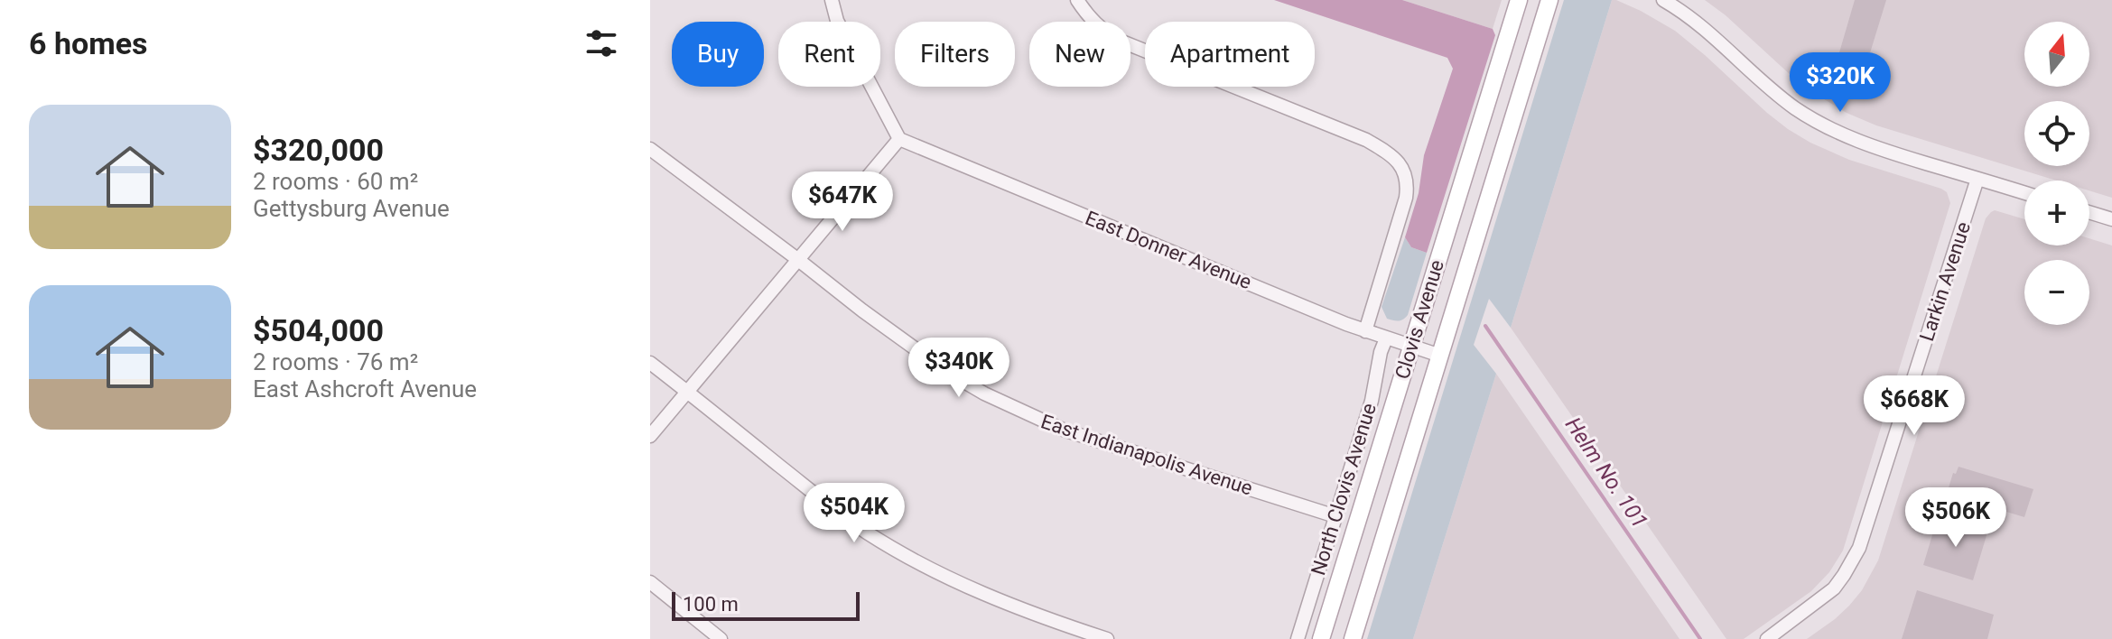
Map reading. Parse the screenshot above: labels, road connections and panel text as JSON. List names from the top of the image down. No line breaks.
{"streets":{"main road":["Clovis Avenue"],"street":["East Donner Avenue","Larkin Avenue","East Indianapolis Avenue","North Clovis Avenue"]},"crossings":[["East Donner Avenue","Clovis Avenue"],["East Donner Avenue","North Clovis Avenue"],["East Indianapolis Avenue","North Clovis Avenue"]],"water":["Helm No. 101"],"scale_bar":"100 m","north":"top","page":{"heading":"6 homes","map_buttons":["+","−"],"chip":["Buy","Rent","Filters","New","Apartment"],"price":["$320K","$647K","$340K","$668K","$504K","$506K"],"list":[{"name":"$320,000","note":"2 rooms · 60 m² · Gettysburg Avenue"},{"name":"$504,000","note":"2 rooms · 76 m² · East Ashcroft Avenue"}],"scale":"100 m"}}
